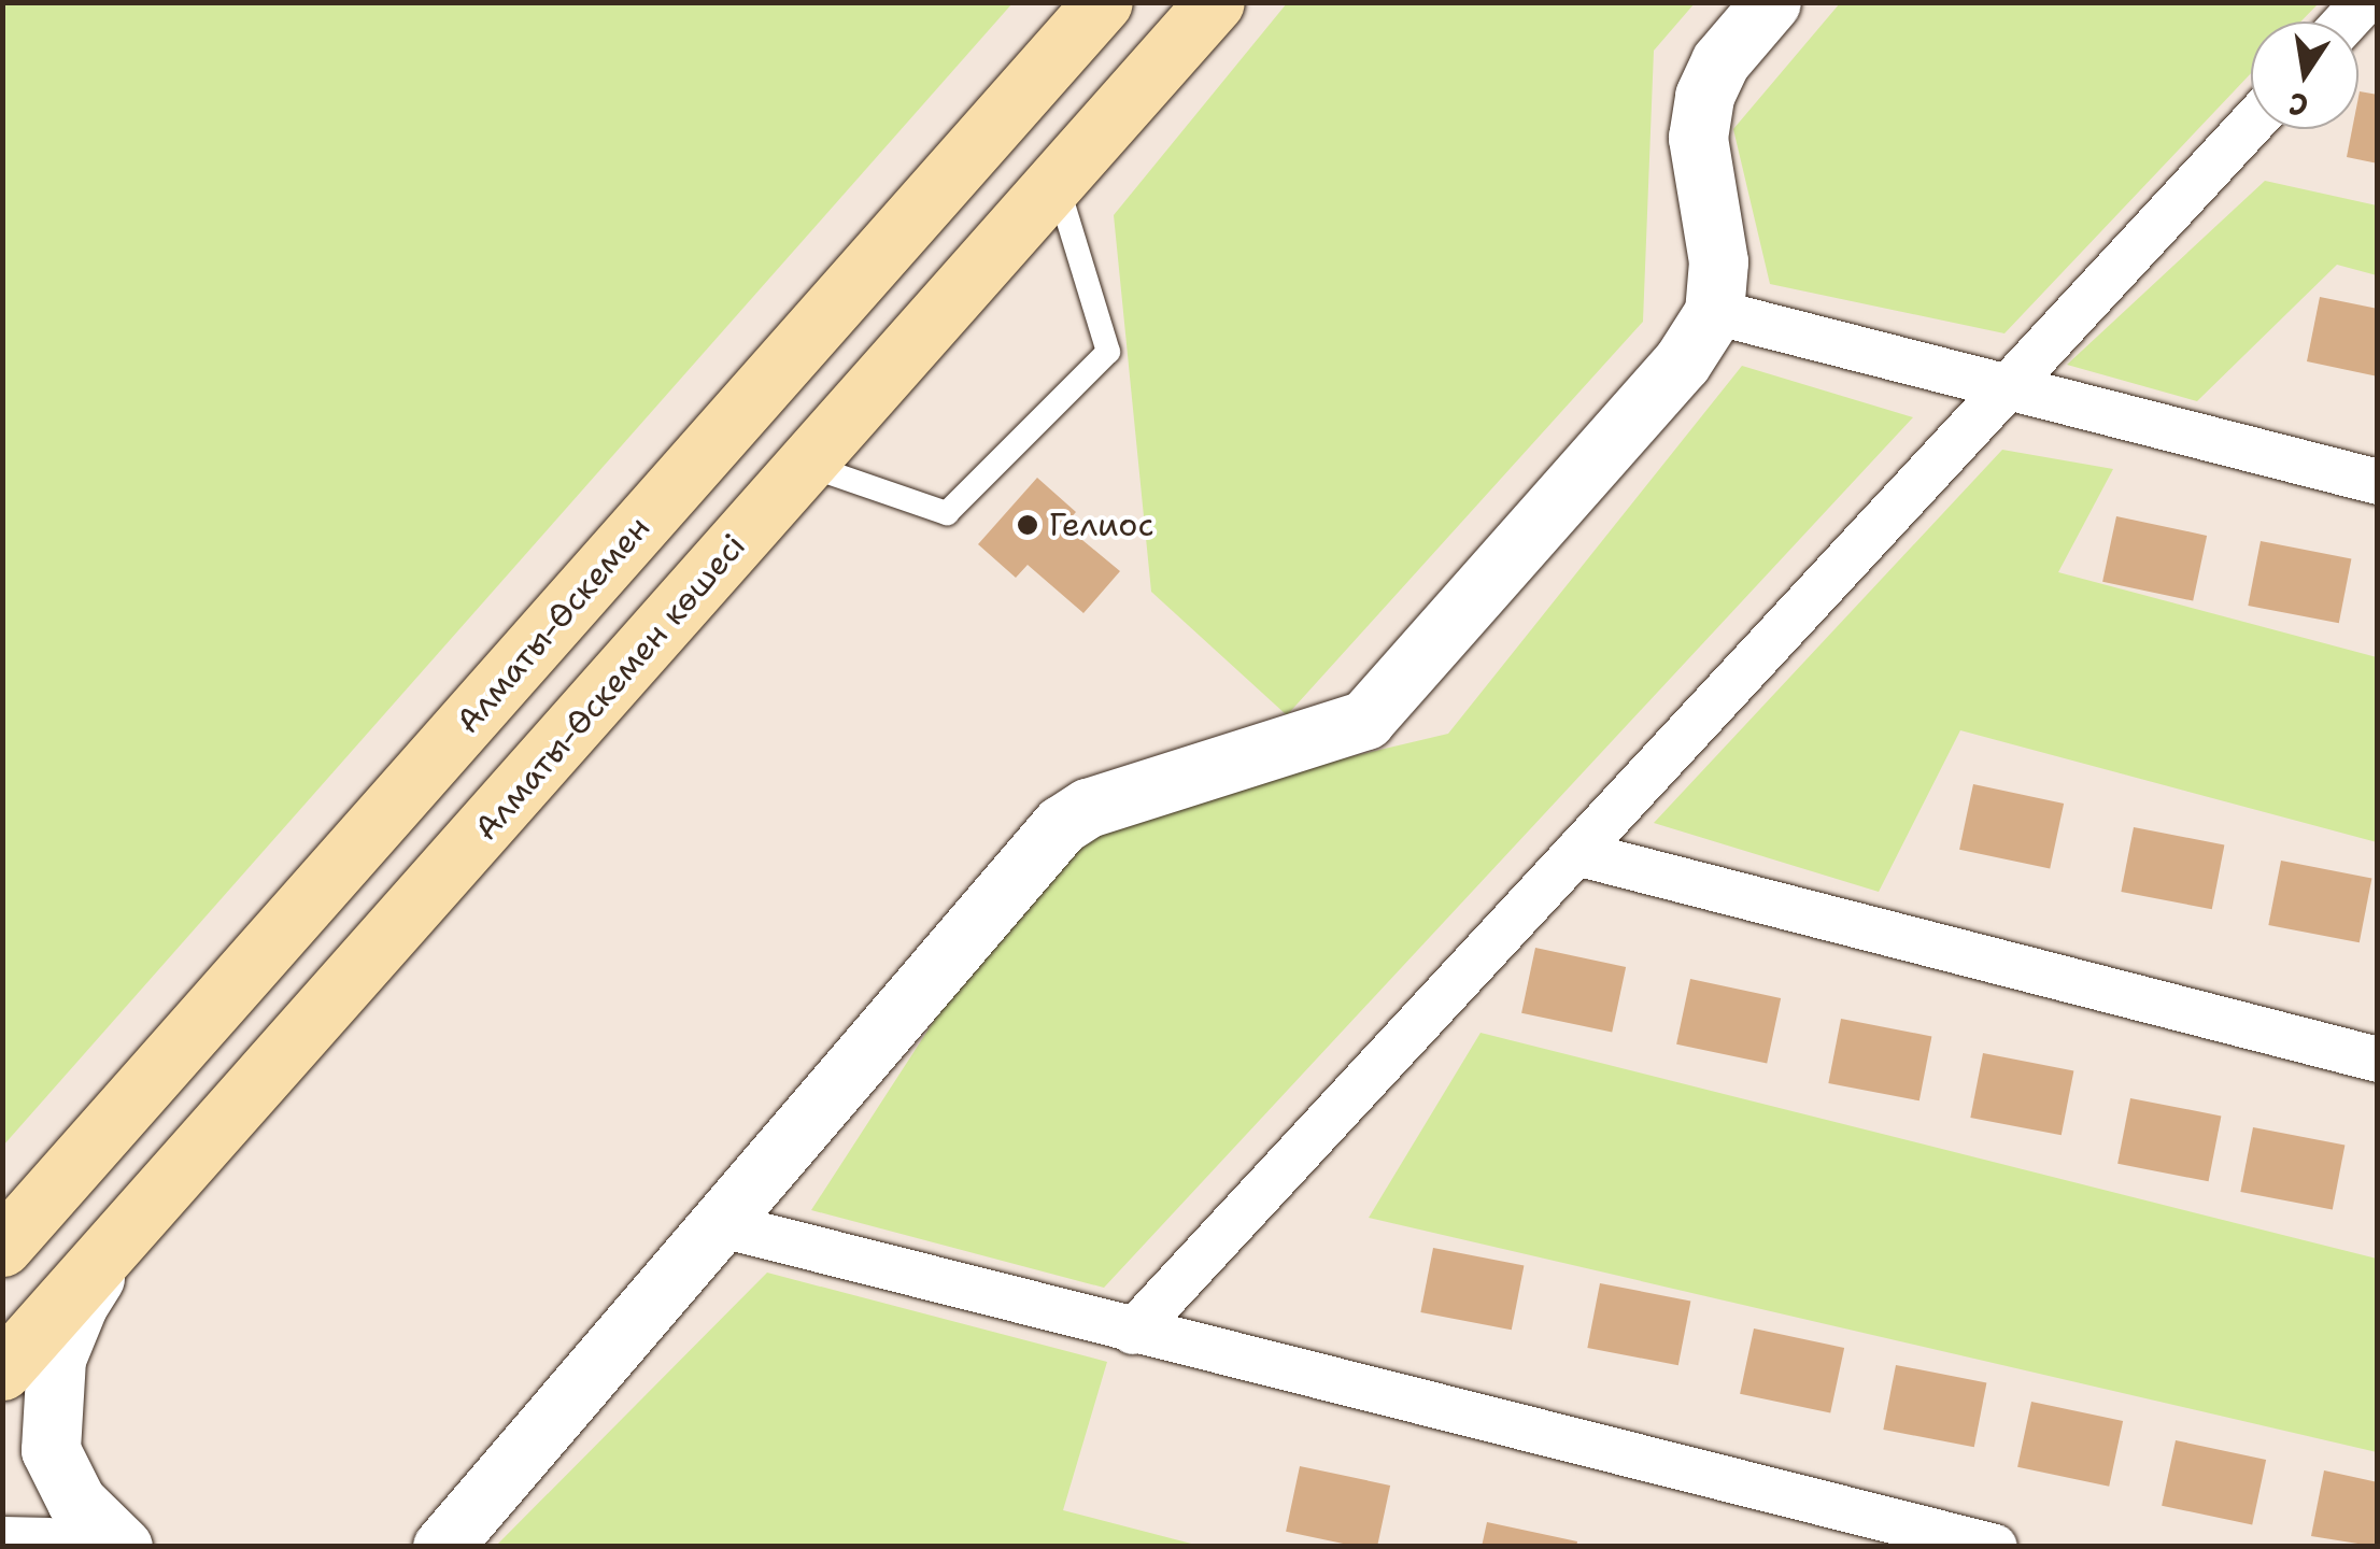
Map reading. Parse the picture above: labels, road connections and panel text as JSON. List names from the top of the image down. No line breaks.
{"streets":{"highway":["Алматы-Өскемен","Алматы-Өскемен көшесі"]},"places":["Гелиос"],"north":"bottom"}
